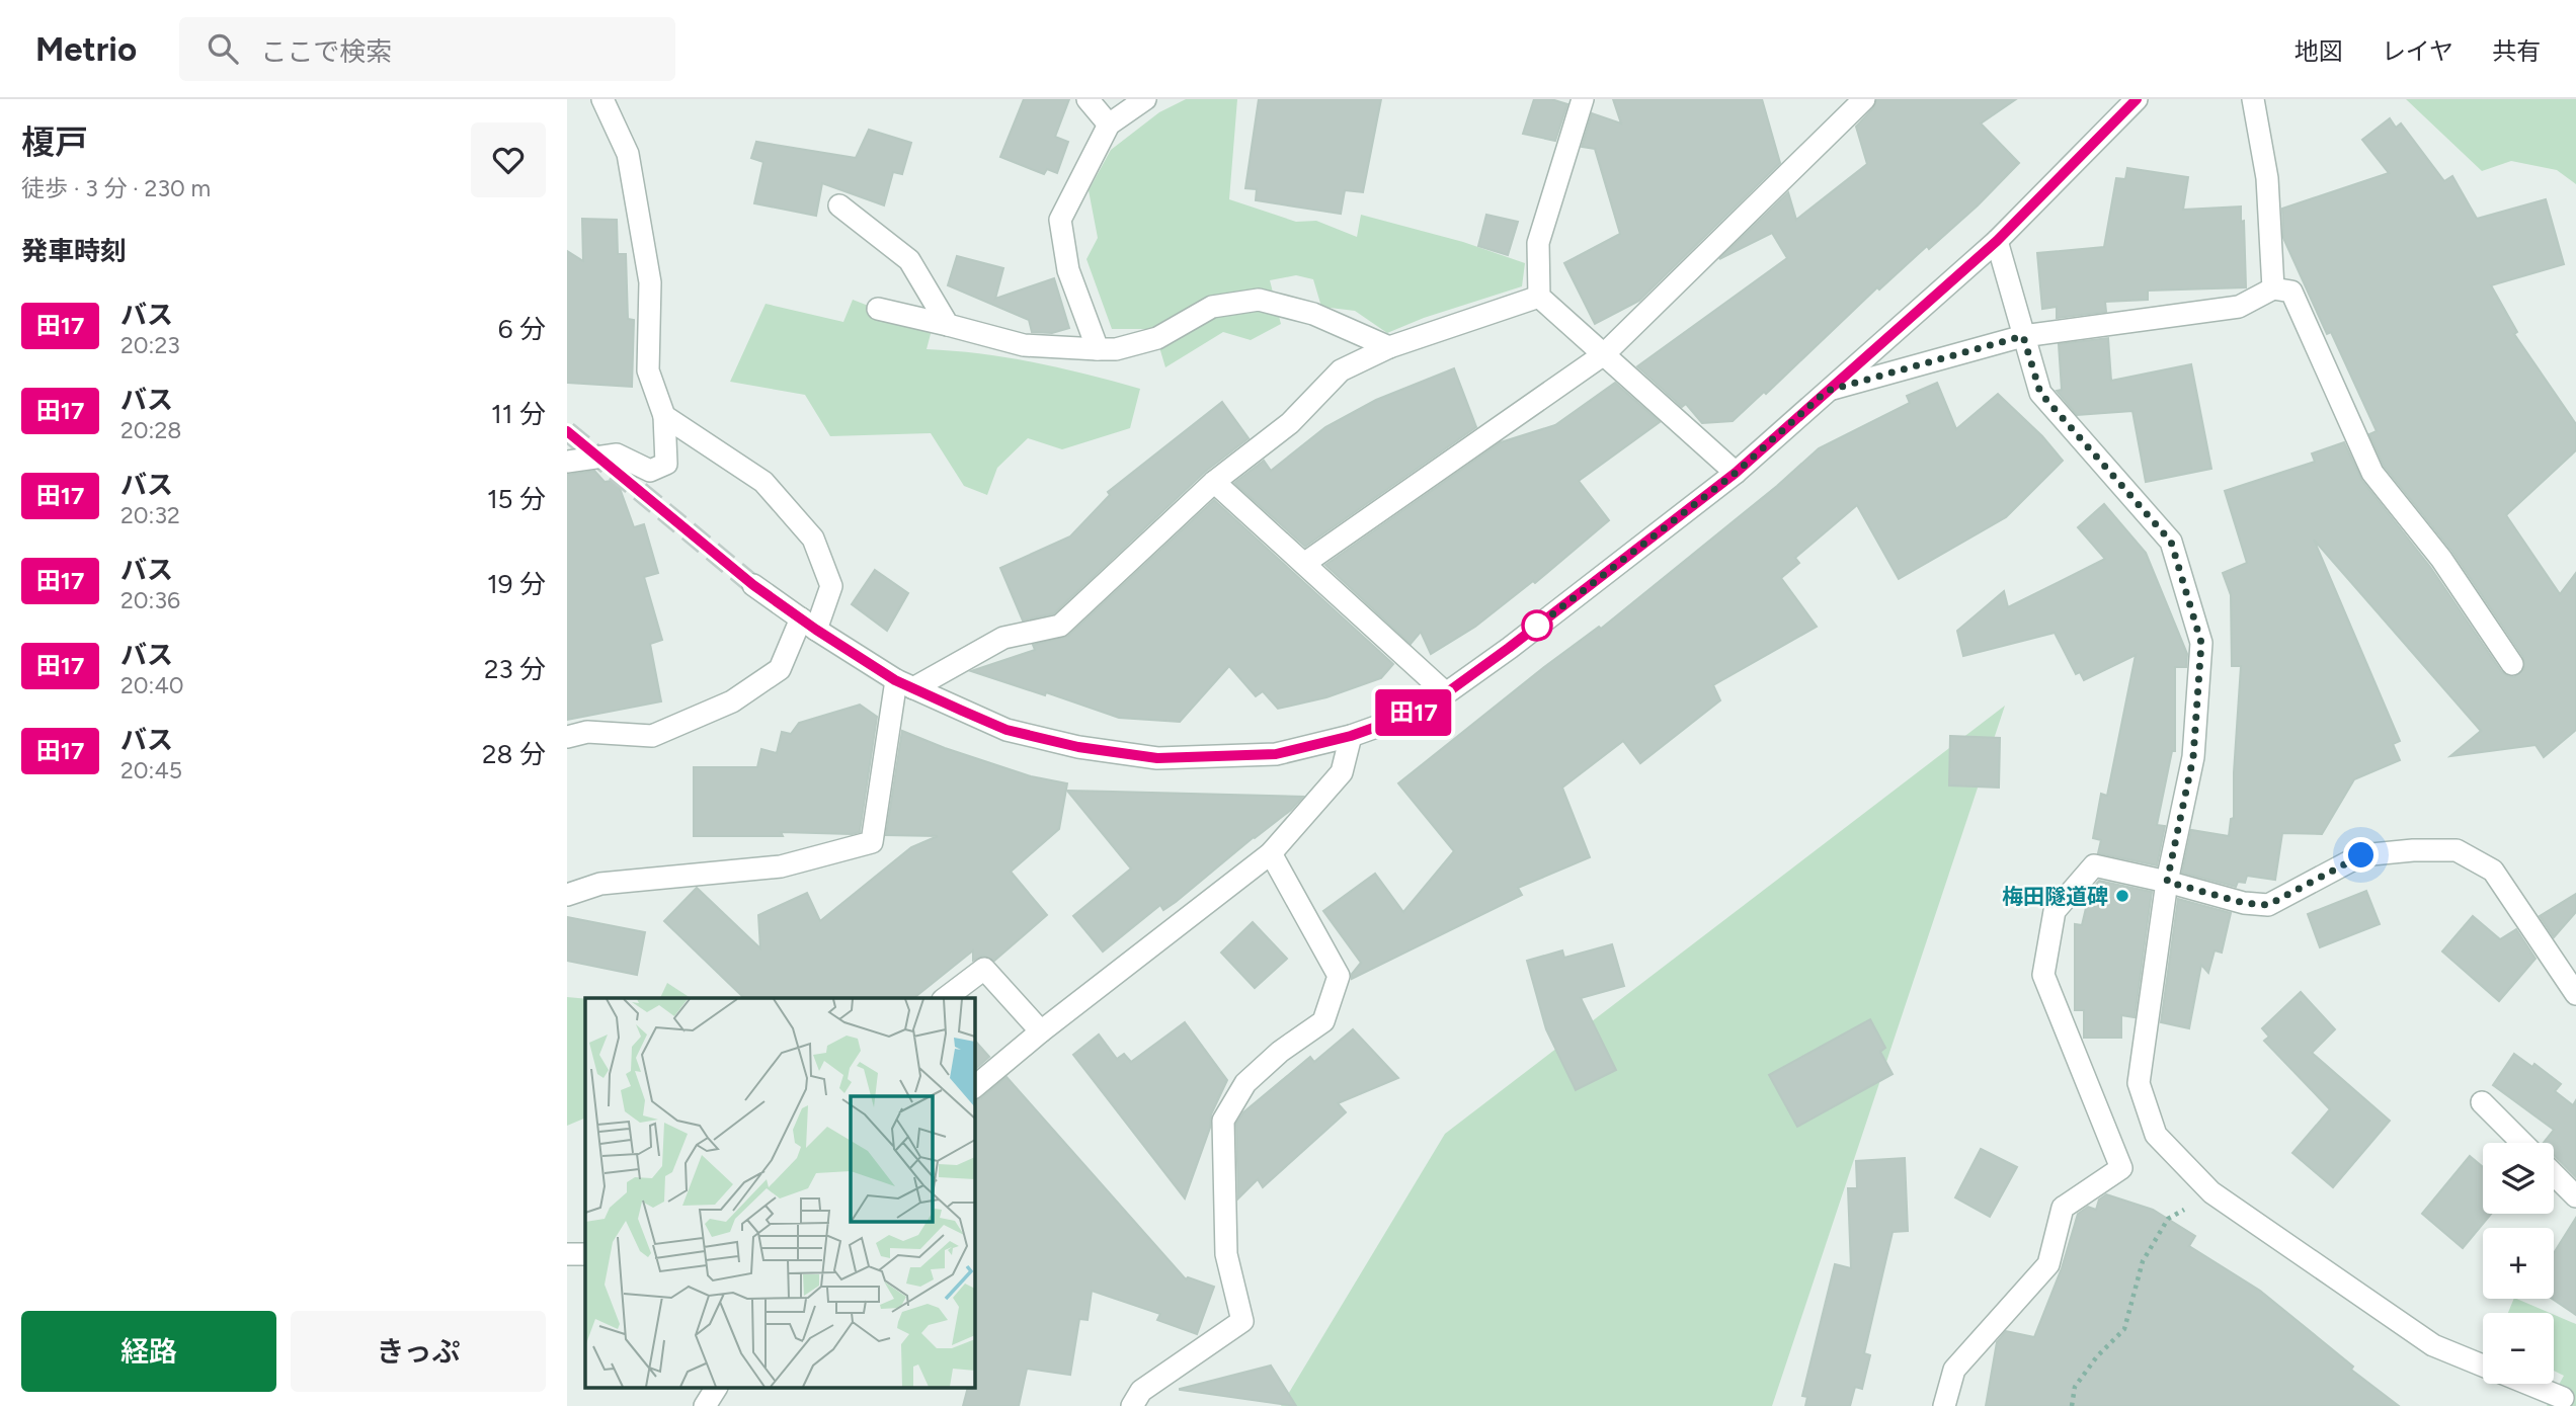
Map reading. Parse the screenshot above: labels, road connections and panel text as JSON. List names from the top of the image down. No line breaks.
{"places":["梅田隧道碑"],"lines":["bus line 田17"],"page":{"header":"Metrio","search":"ここで検索","nav":["地図","レイヤ","共有"],"heading":[["榎戸","徒歩 · 3 分 · 230 m"],"発車時刻"],"on_map":"田17","list":[{"mark":"田17","name":"バス","note":"20:23","value":"6 分"},{"mark":"田17","name":"バス","note":"20:28","value":"11 分"},{"mark":"田17","name":"バス","note":"20:32","value":"15 分"},{"mark":"田17","name":"バス","note":"20:36","value":"19 分"},{"mark":"田17","name":"バス","note":"20:40","value":"23 分"},{"mark":"田17","name":"バス","note":"20:45","value":"28 分"}],"map_buttons":["+","−"],"buttons":["経路","きっぷ"]}}
